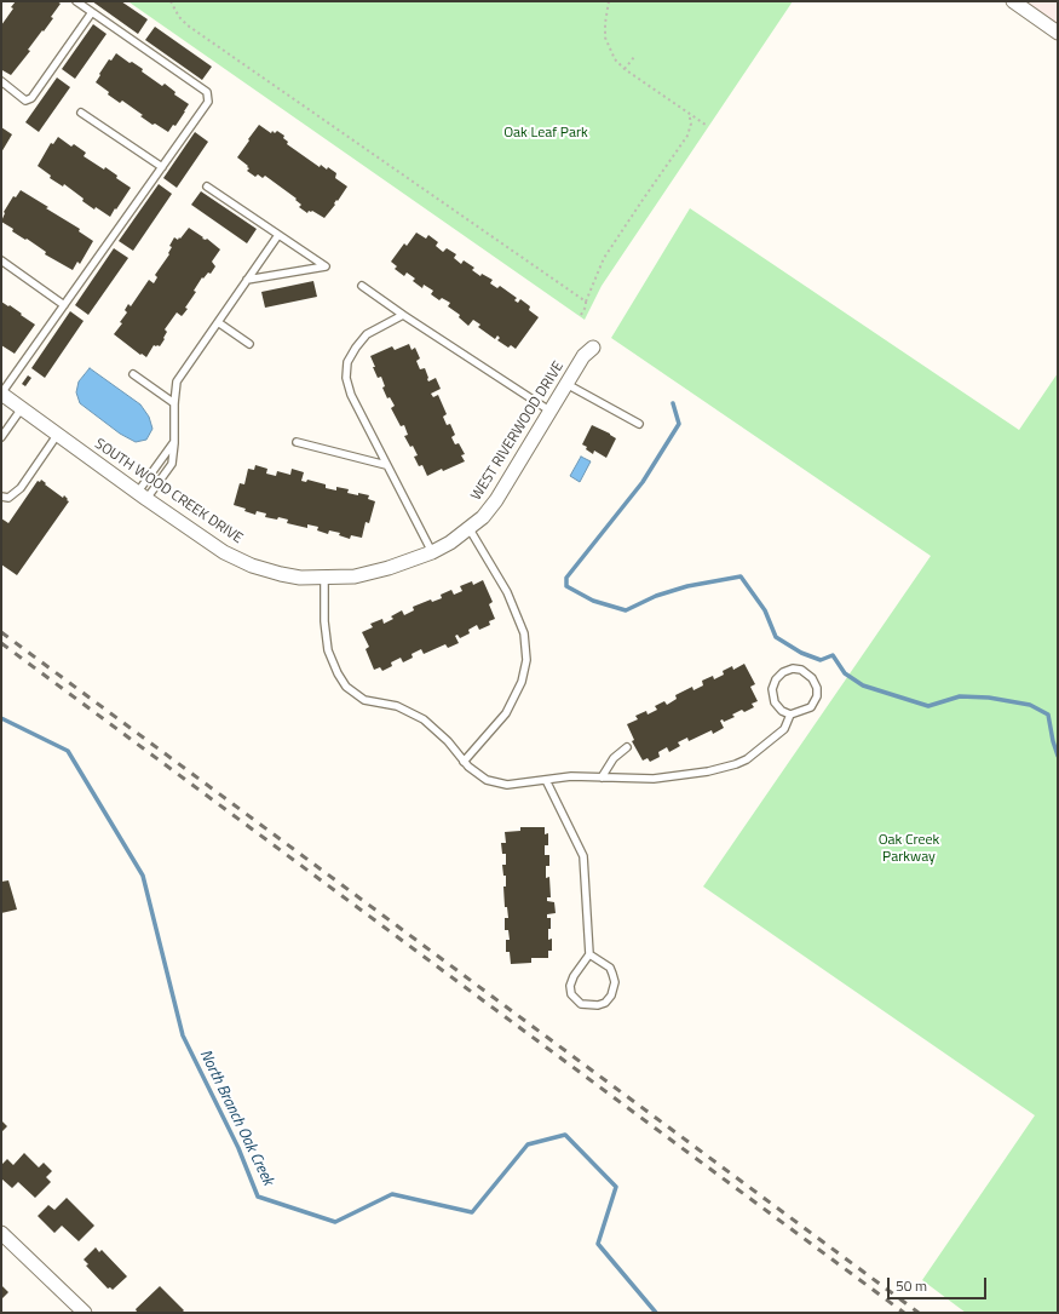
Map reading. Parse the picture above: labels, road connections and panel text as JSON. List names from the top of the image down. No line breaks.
{"streets":{"street":["WEST RIVERWOOD DRIVE","SOUTH WOOD CREEK DRIVE"]},"crossings":[["WEST RIVERWOOD DRIVE","SOUTH WOOD CREEK DRIVE"]],"water":["North Branch Oak Creek"],"parks":["Oak Leaf Park","Oak Creek Parkway"],"scale_bar":"50 m"}
